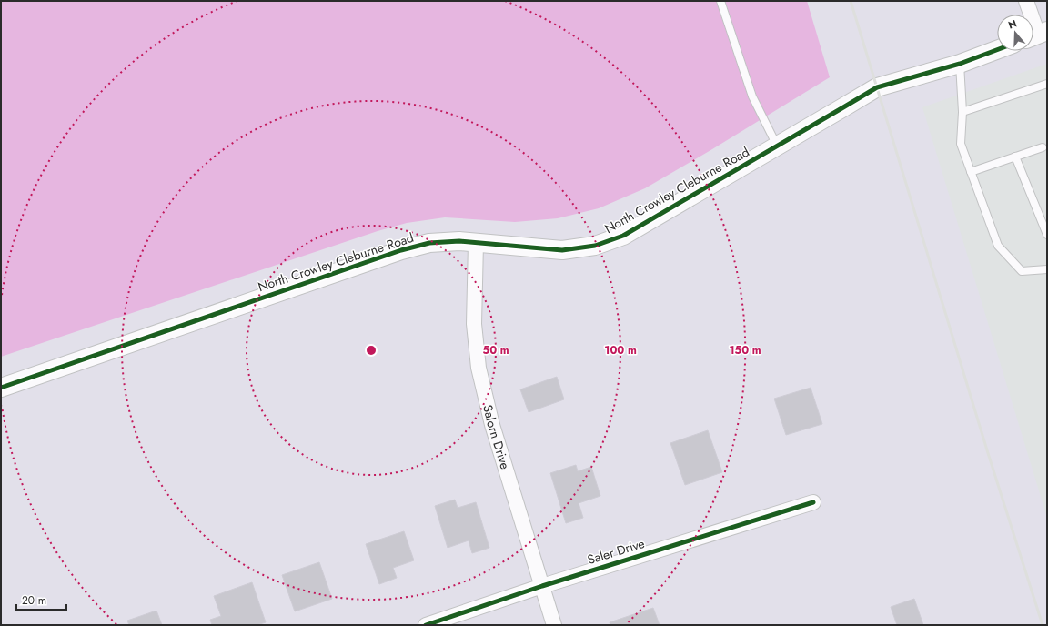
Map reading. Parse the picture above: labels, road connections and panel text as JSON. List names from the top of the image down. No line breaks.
{"streets":{"street":["North Crowley Cleburne Road","Salorn Drive","Saler Drive"]},"crossings":[["North Crowley Cleburne Road","Salorn Drive"],["Salorn Drive","Saler Drive"]],"scale_bar":"20 m","north":"top","rings":["50 m","100 m","150 m"]}
